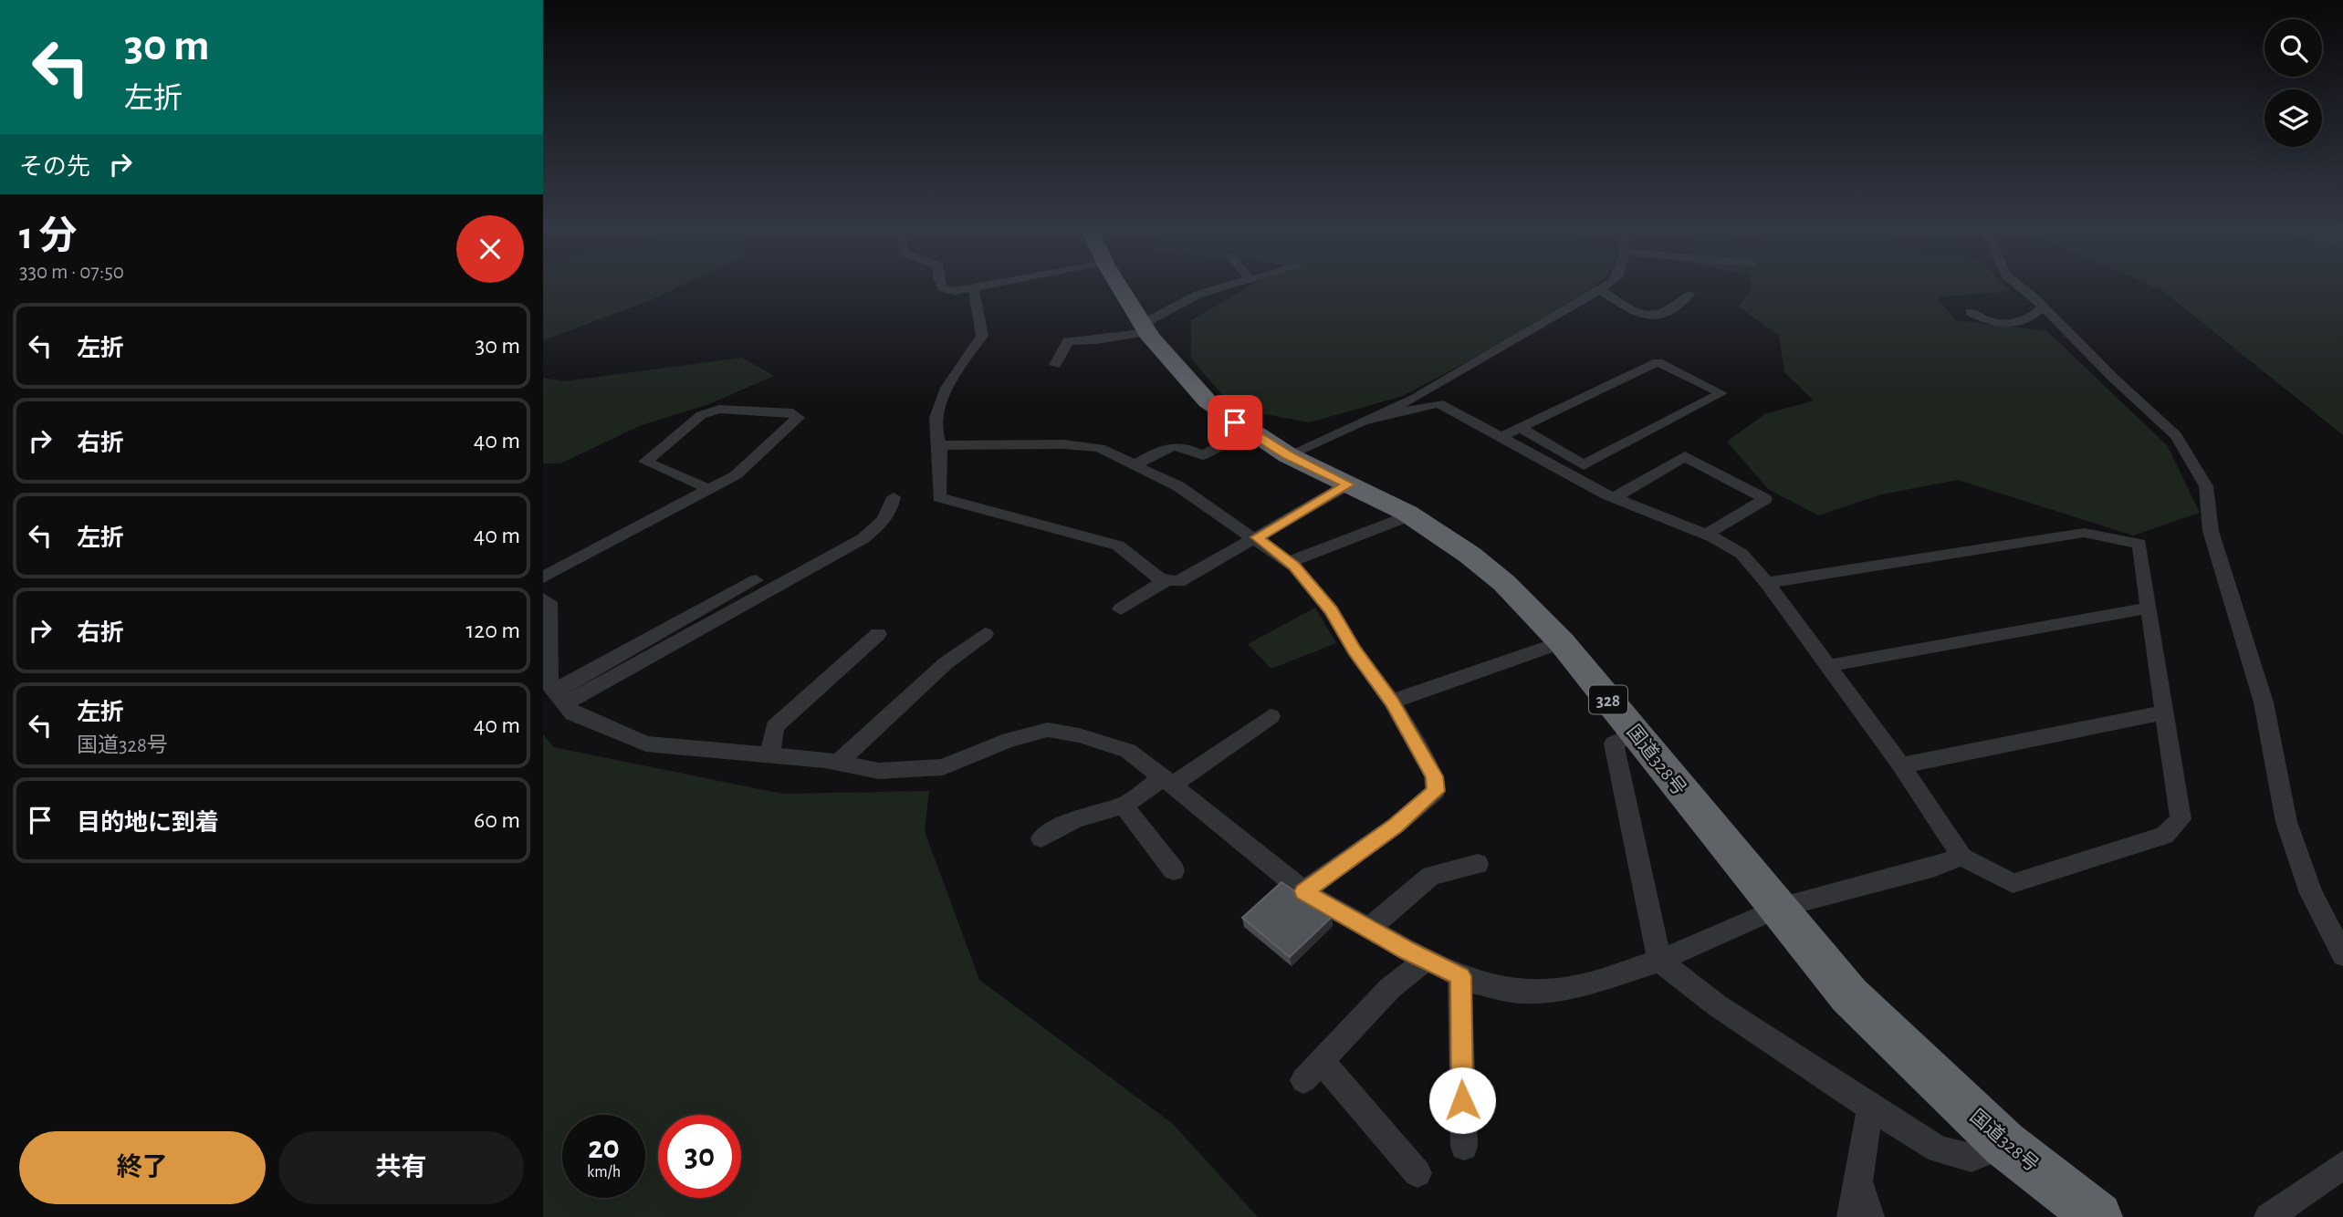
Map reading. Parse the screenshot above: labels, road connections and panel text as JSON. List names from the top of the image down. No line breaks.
{"streets":{"highway":["328","国道328号"]},"page":{"turn":["30 m","左折"],"then":"その先","heading":["1 分","330 m · 07:50"],"list":[{"name":"左折","value":"30 m"},{"name":"右折","value":"40 m"},{"name":"左折","value":"40 m"},{"name":"右折","value":"120 m"},{"name":"左折","note":"国道328号","value":"40 m"},{"name":"目的地に到着","value":"60 m"}],"speed":"20 km/h","limit":"30","buttons":["終了","共有"]}}
